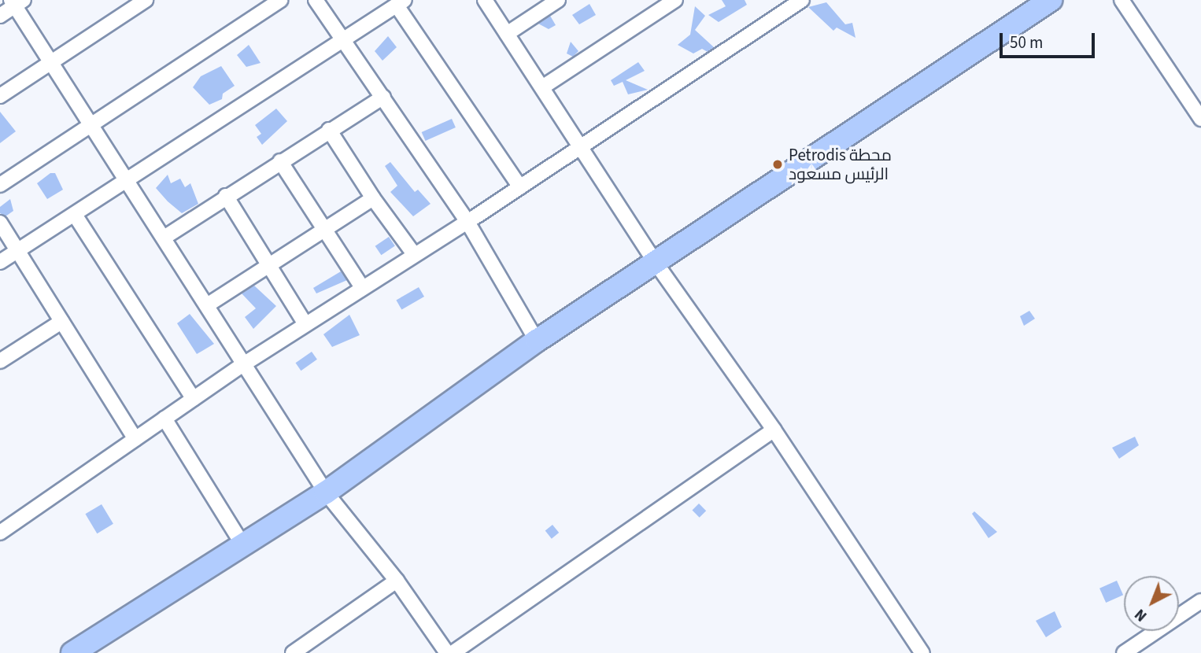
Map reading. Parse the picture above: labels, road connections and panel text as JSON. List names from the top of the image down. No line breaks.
{"places":["Petrodis محطة الرئيس مسعود"],"scale_bar":"50 m","north":"bottom left"}
